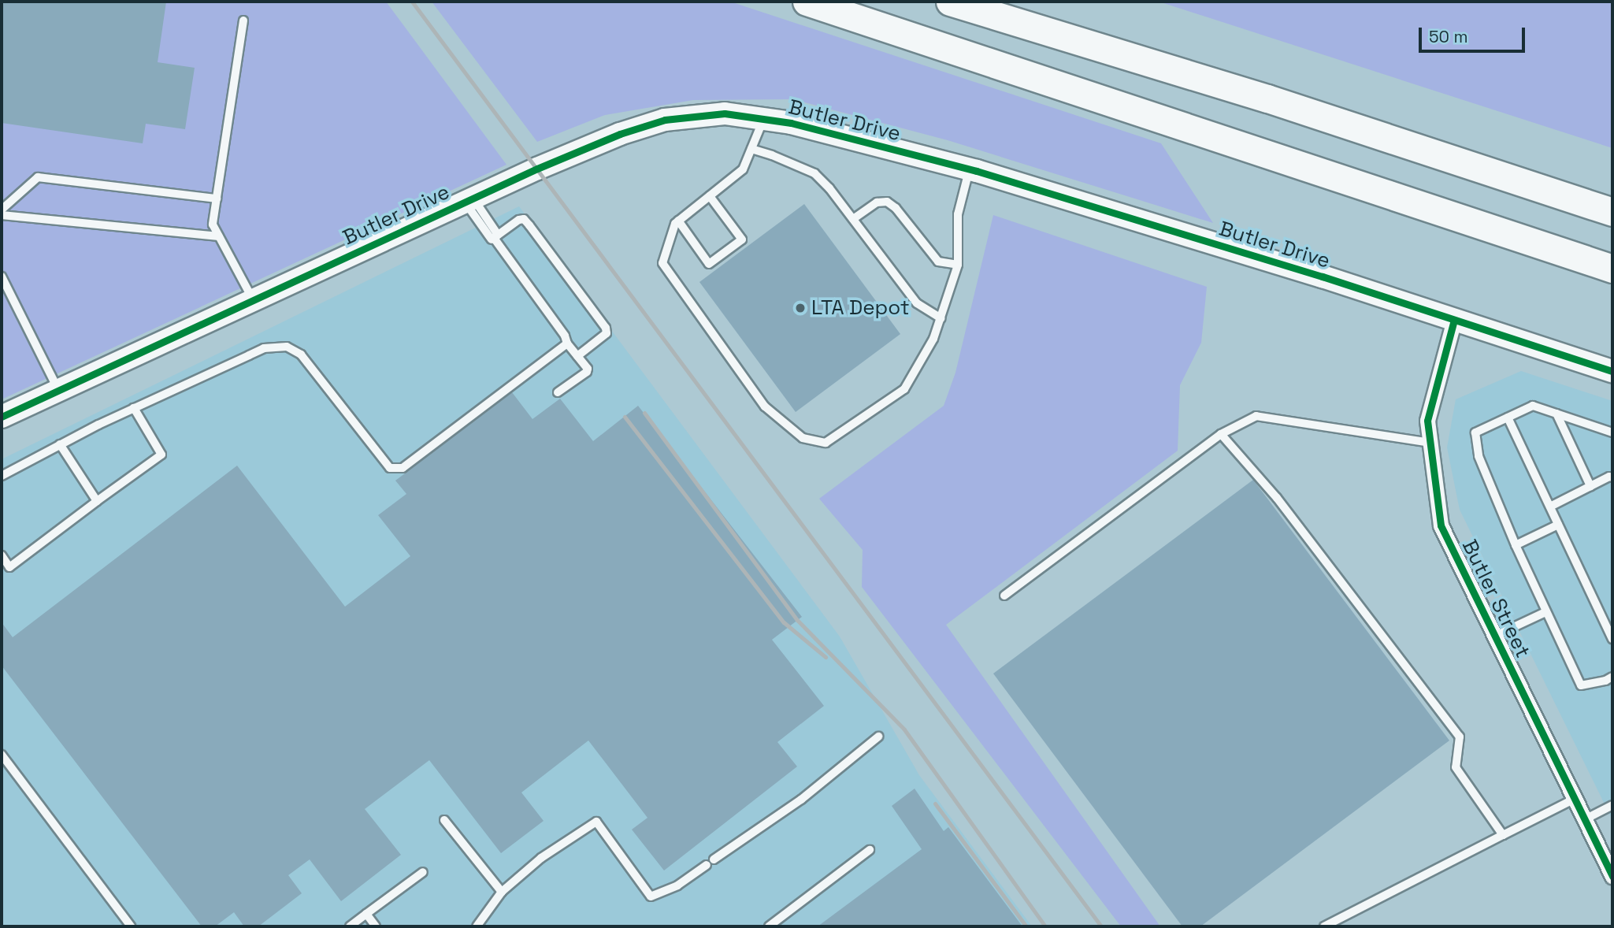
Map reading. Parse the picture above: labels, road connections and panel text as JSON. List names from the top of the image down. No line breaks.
{"streets":{"street":["Butler Drive","Butler Street"]},"crossings":[["Butler Drive","Butler Street"]],"places":["LTA Depot"],"scale_bar":"50 m"}
